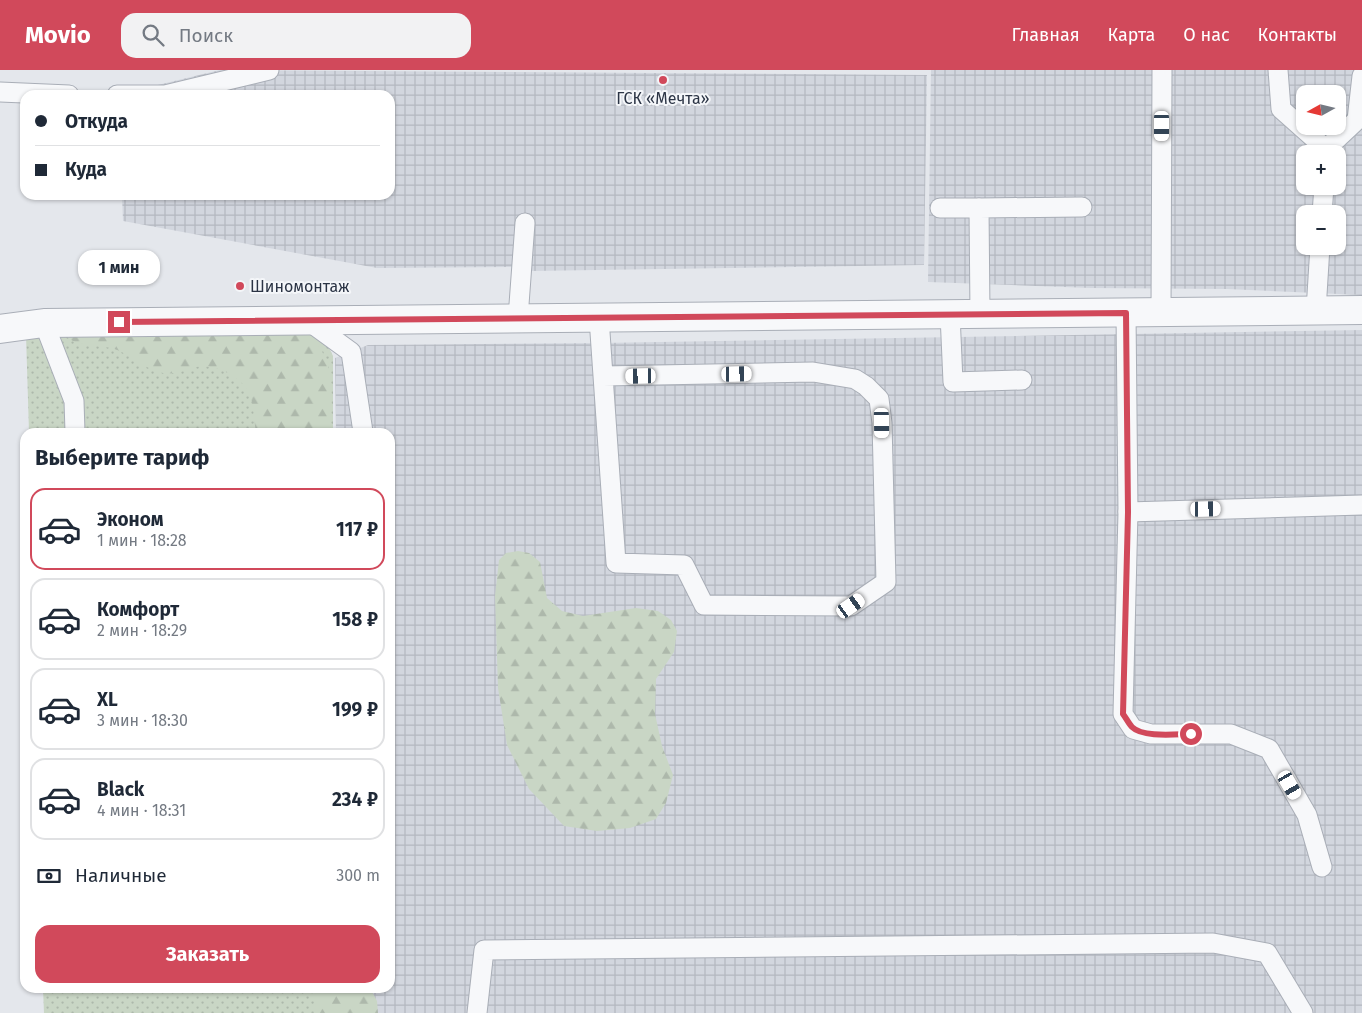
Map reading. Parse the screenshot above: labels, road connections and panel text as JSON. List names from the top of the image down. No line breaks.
{"places":["ГСК «Мечта»","Шиномонтаж"],"north":"left","page":{"header":"Movio","search":"Поиск","nav":["Главная","Карта","О нас","Контакты"],"map_buttons":["+","−"],"banner":["Откуда","Куда"],"bubble":"1 мин","heading":"Выберите тариф","list":[{"name":"Эконом","note":"1 мин · 18:28","value":"117 ₽"},{"name":"Комфорт","note":"2 мин · 18:29","value":"158 ₽"},{"name":"XL","note":"3 мин · 18:30","value":"199 ₽"},{"name":"Black","note":"4 мин · 18:31","value":"234 ₽"}],"pay":["Наличные","300 m"],"buttons":"Заказать"}}
